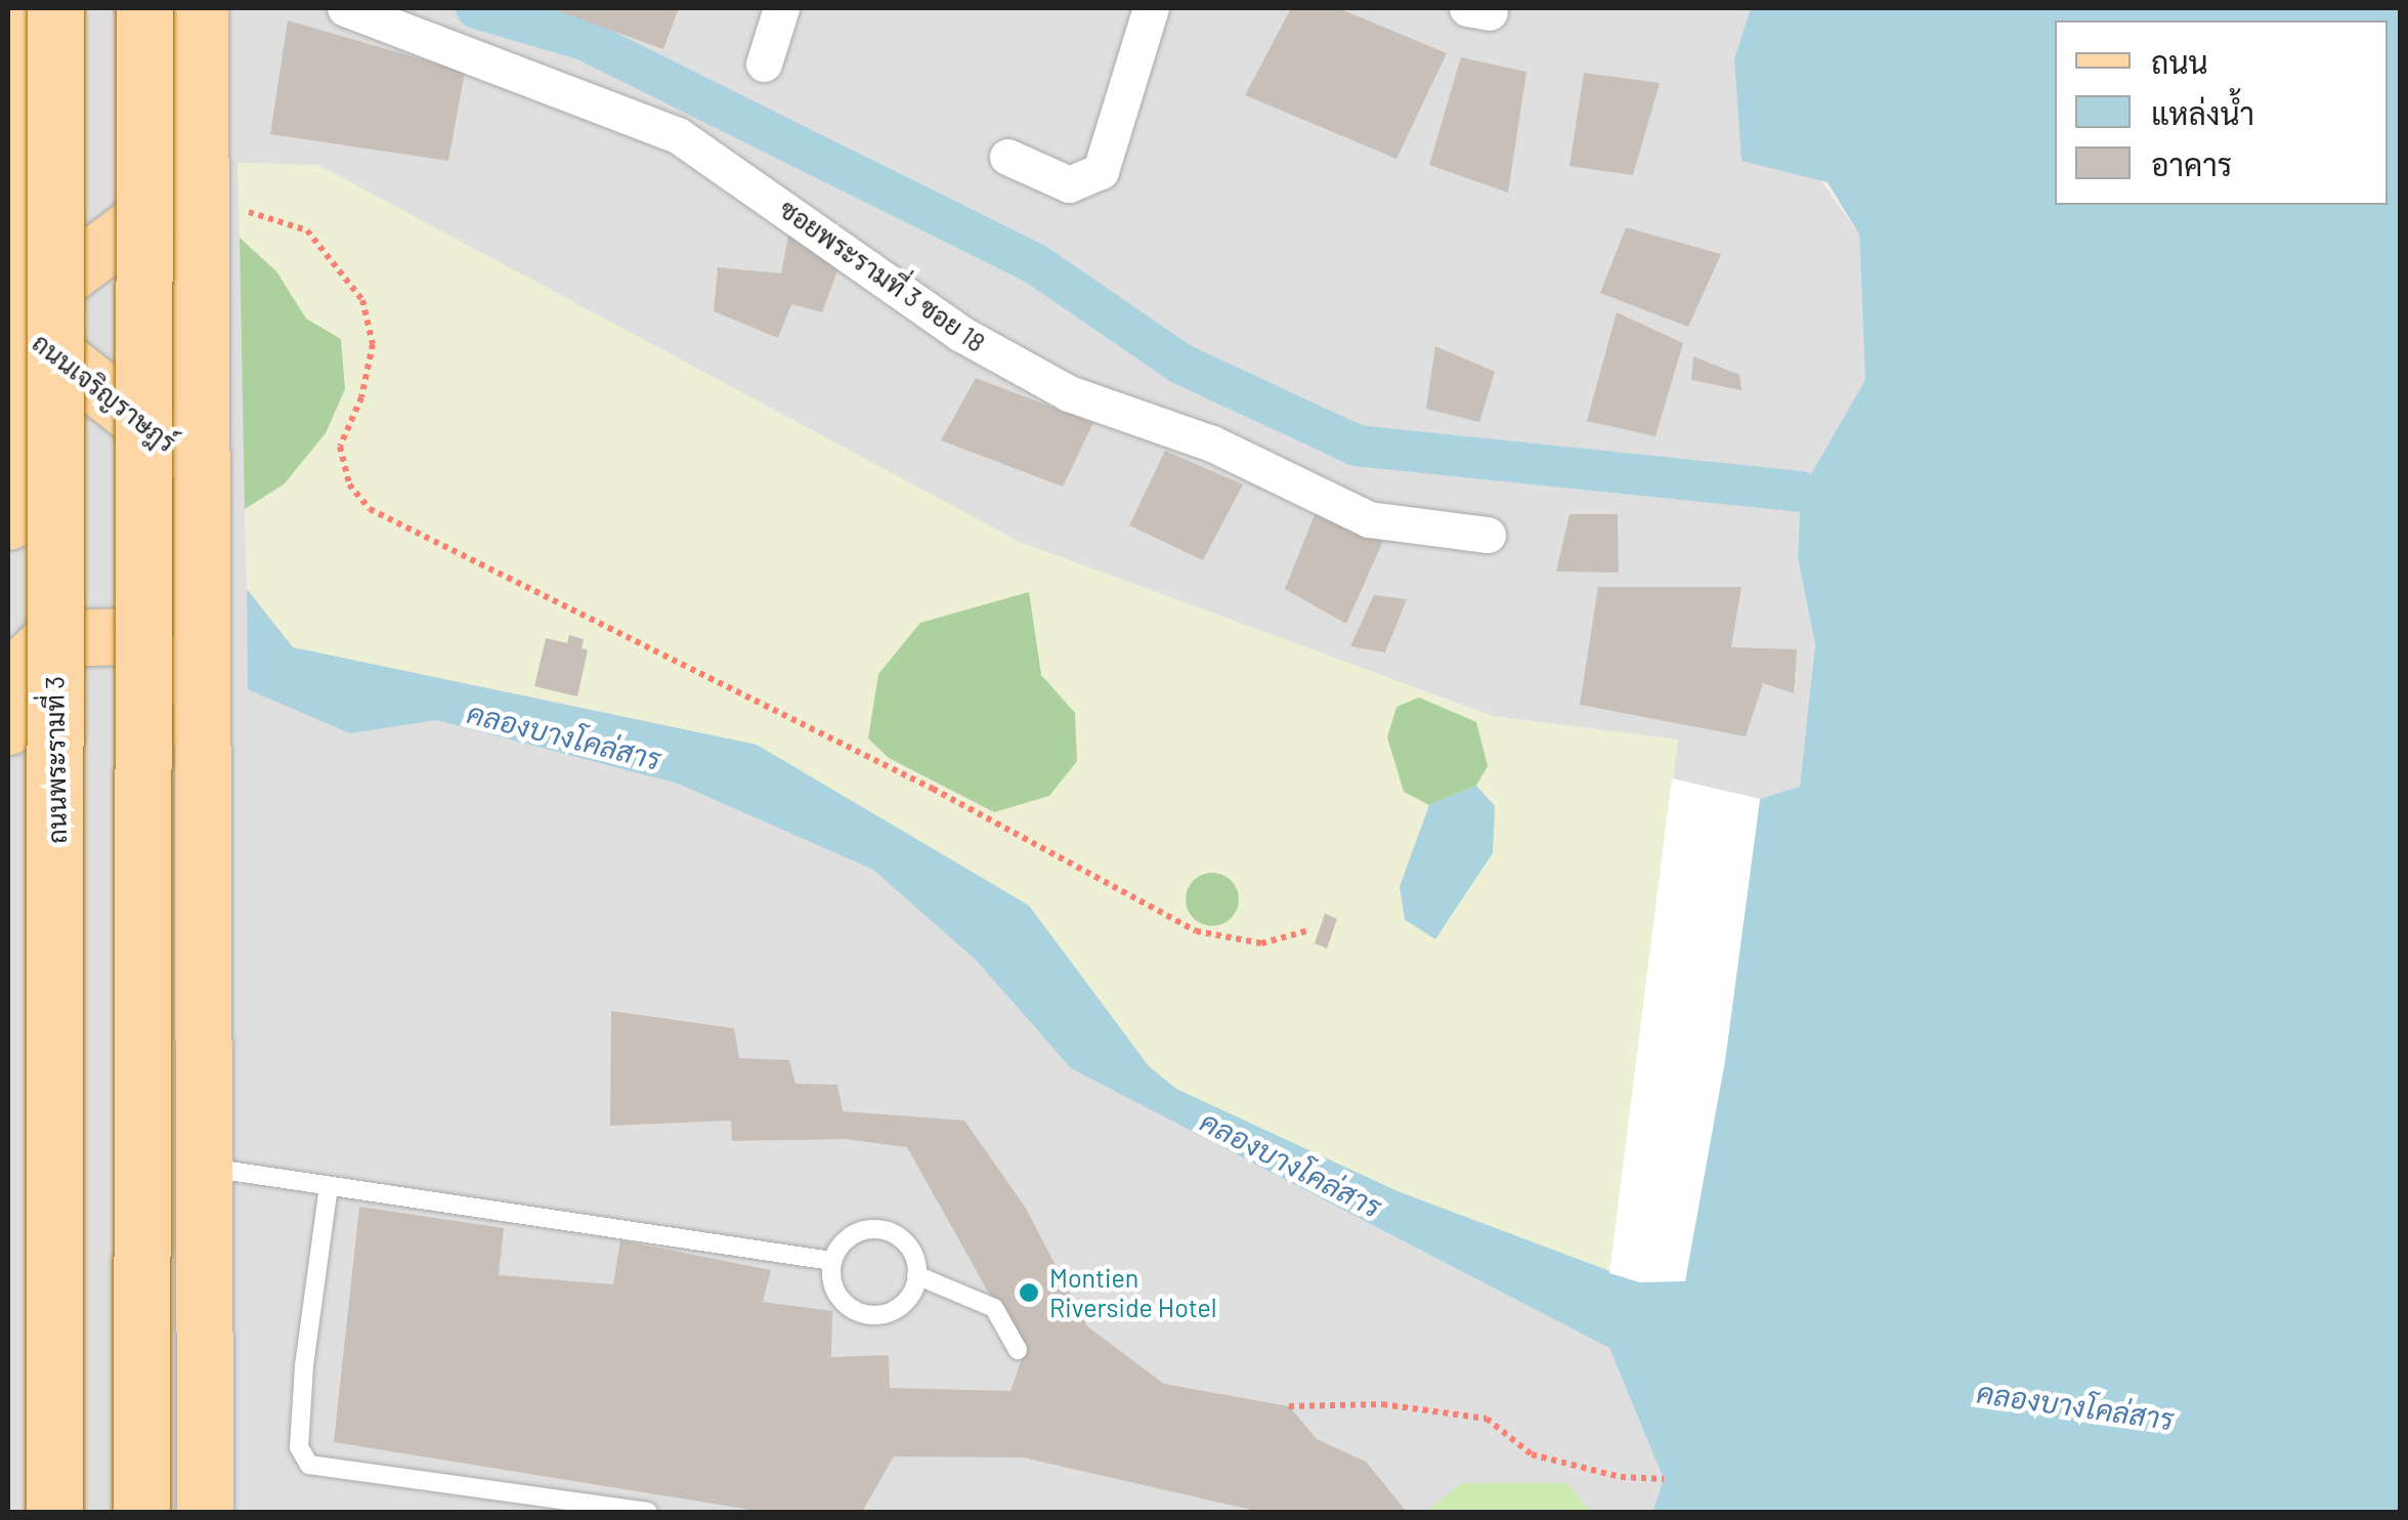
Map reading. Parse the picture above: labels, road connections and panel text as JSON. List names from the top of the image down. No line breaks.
{"streets":{"main road":["ถนนเจริญราษฎร์","ถนนพระรามที่ 3"],"street":["ซอยพระรามที่ 3 ซอย 18"]},"water":["คลองบางโคล่สาร"],"places":["Montien Riverside Hotel"],"legend":["ถนน","แหล่งน้ำ","อาคาร"]}
